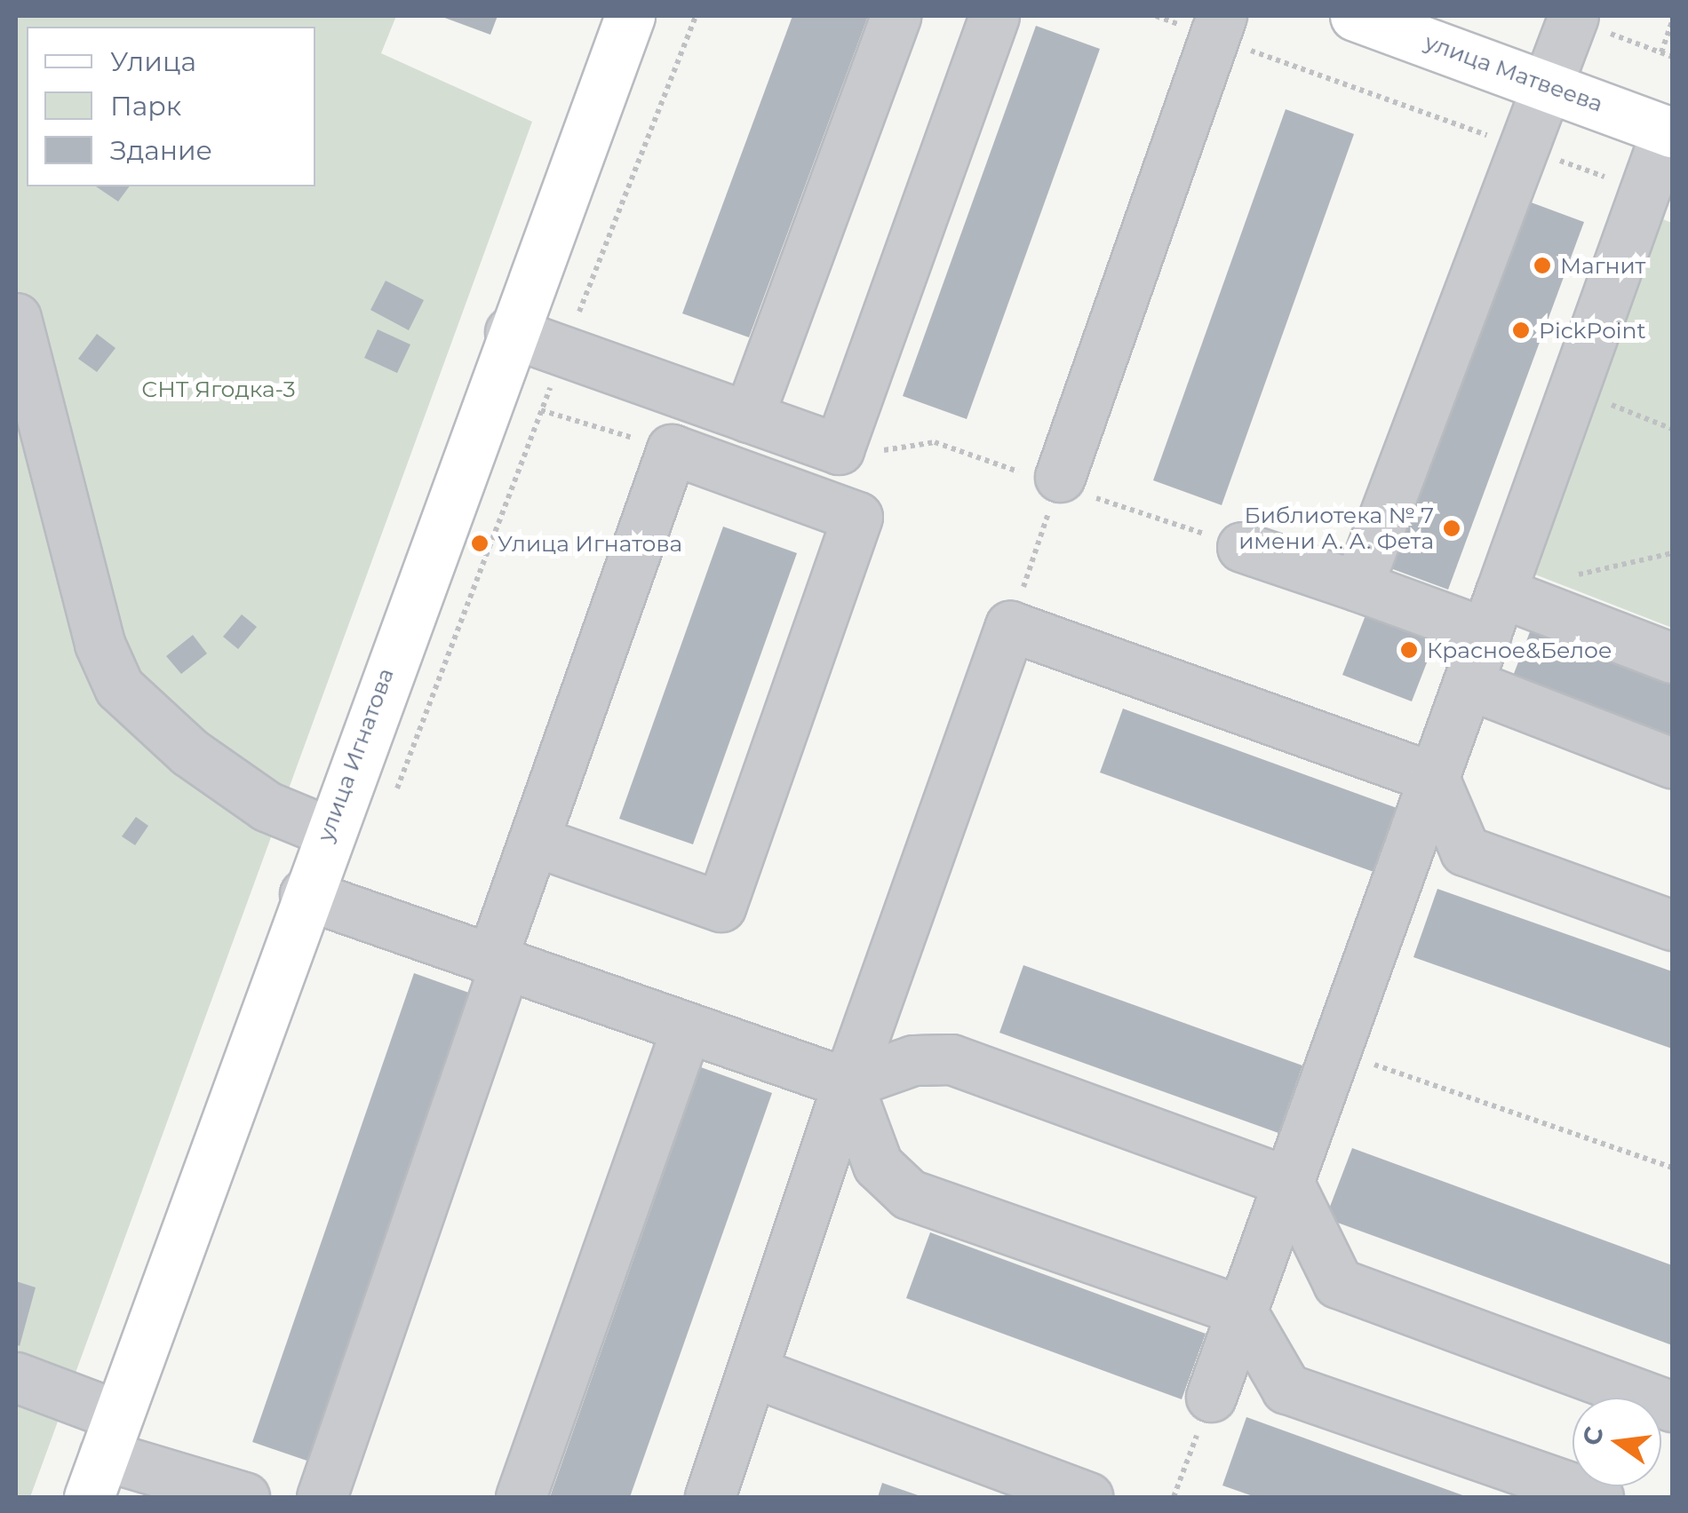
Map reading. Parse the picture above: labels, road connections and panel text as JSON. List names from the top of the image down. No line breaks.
{"streets":{"main road":["улица Матвеева","улица Игнатова"]},"parks":["СНТ Ягодка-3"],"places":["Магнит","PickPoint","Библиотека № 7 имени А. А. Фета","Улица Игнатова","Красное&Белое"],"legend":["Улица","Парк","Здание"],"north":"left"}
